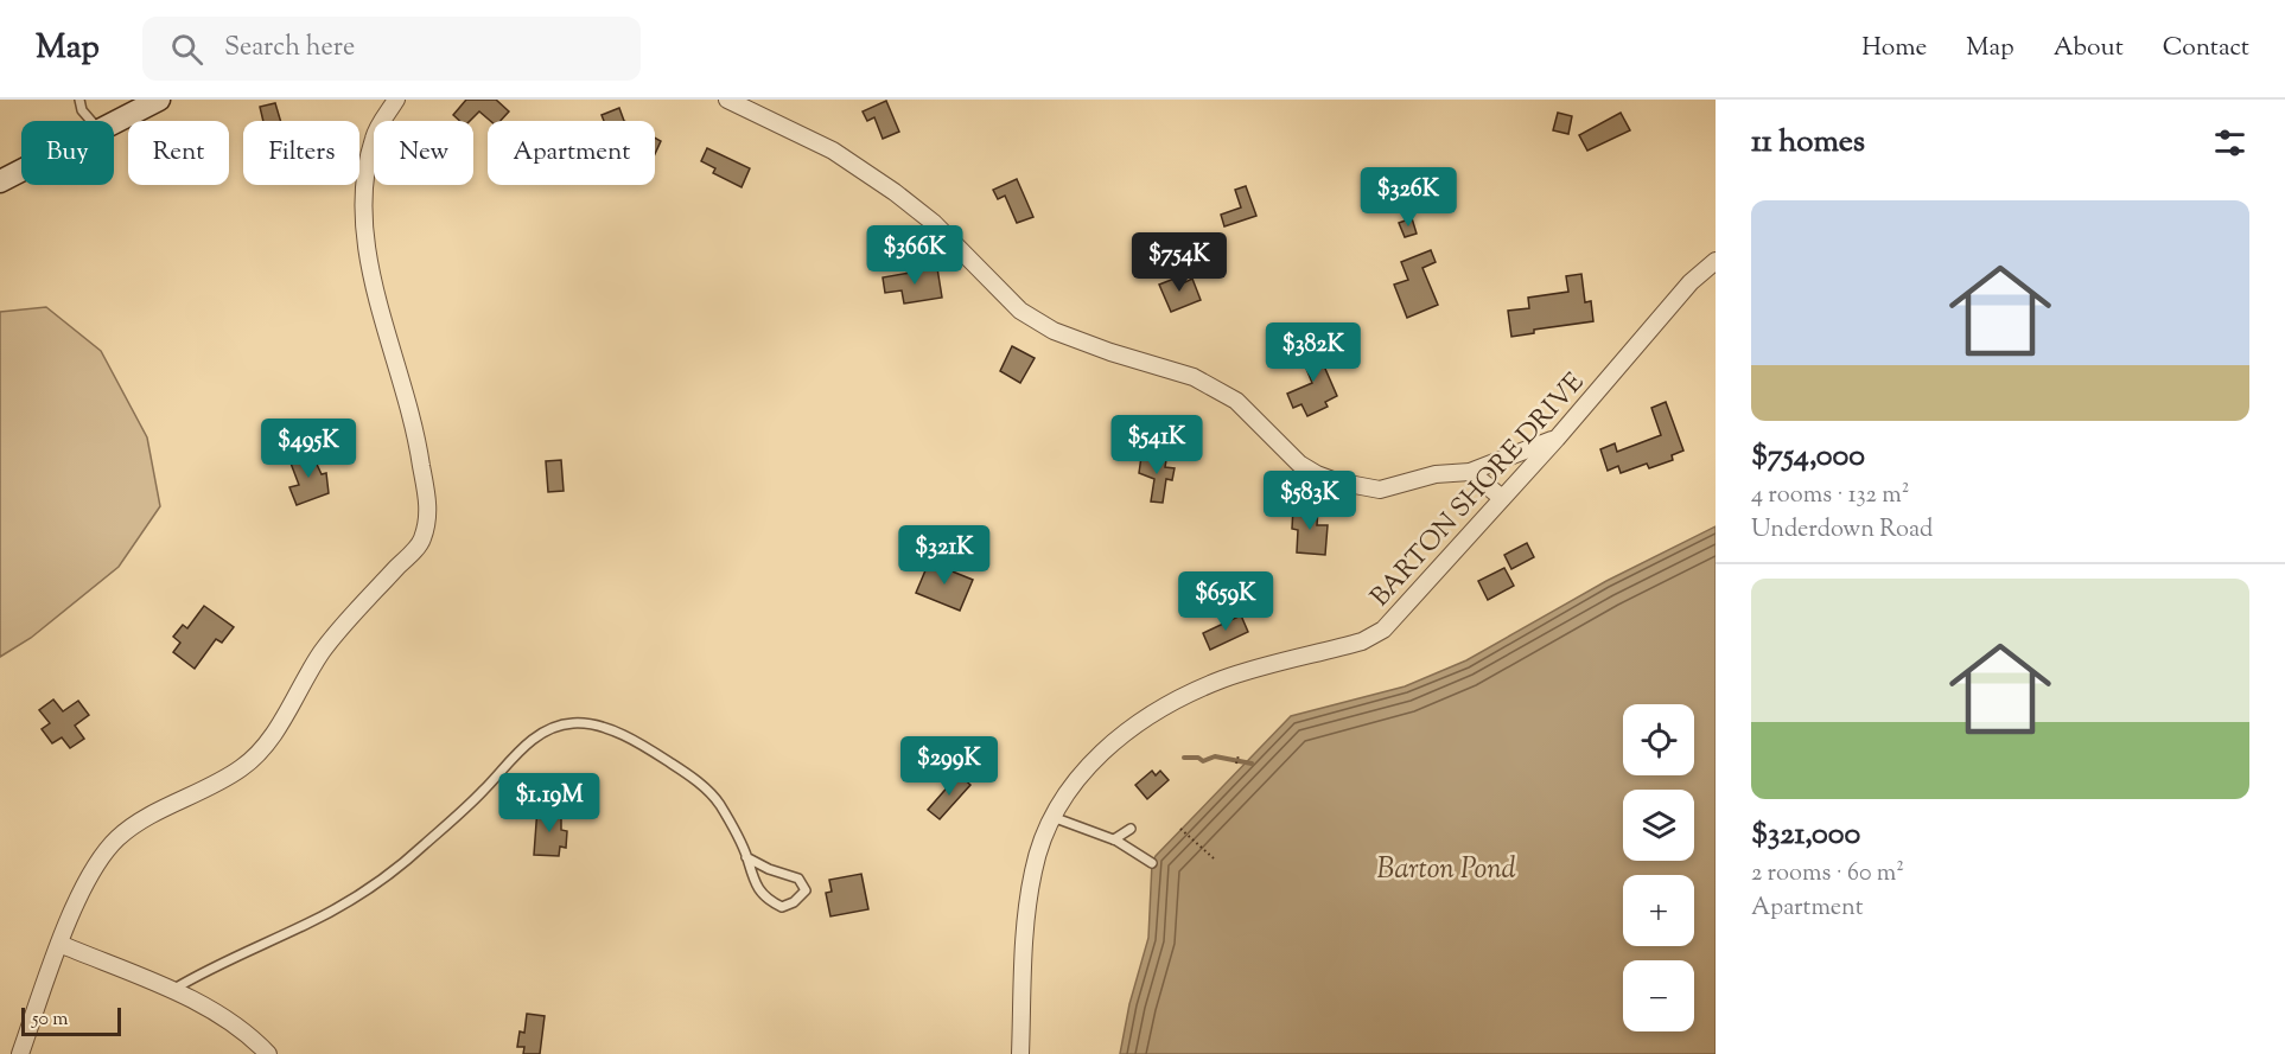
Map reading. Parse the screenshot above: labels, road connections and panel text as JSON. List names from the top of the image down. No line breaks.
{"streets":{"street":["BARTON SHORE DRIVE"]},"water":["Barton Pond"],"scale_bar":"50 m","page":{"header":"Map","search":"Search here","nav":["Home","Map","About","Contact"],"heading":"11 homes","chip":["Buy","Rent","Filters","New","Apartment"],"price":["$326K","$366K","$754K","$382K","$541K","$495K","$583K","$321K","$659K","$299K","$1.19M"],"list":[{"name":"$754,000","note":"4 rooms · 132 m² · Underdown Road"},{"name":"$321,000","note":"2 rooms · 60 m² · Apartment"}],"map_buttons":["+","−"],"scale":"50 m"}}
